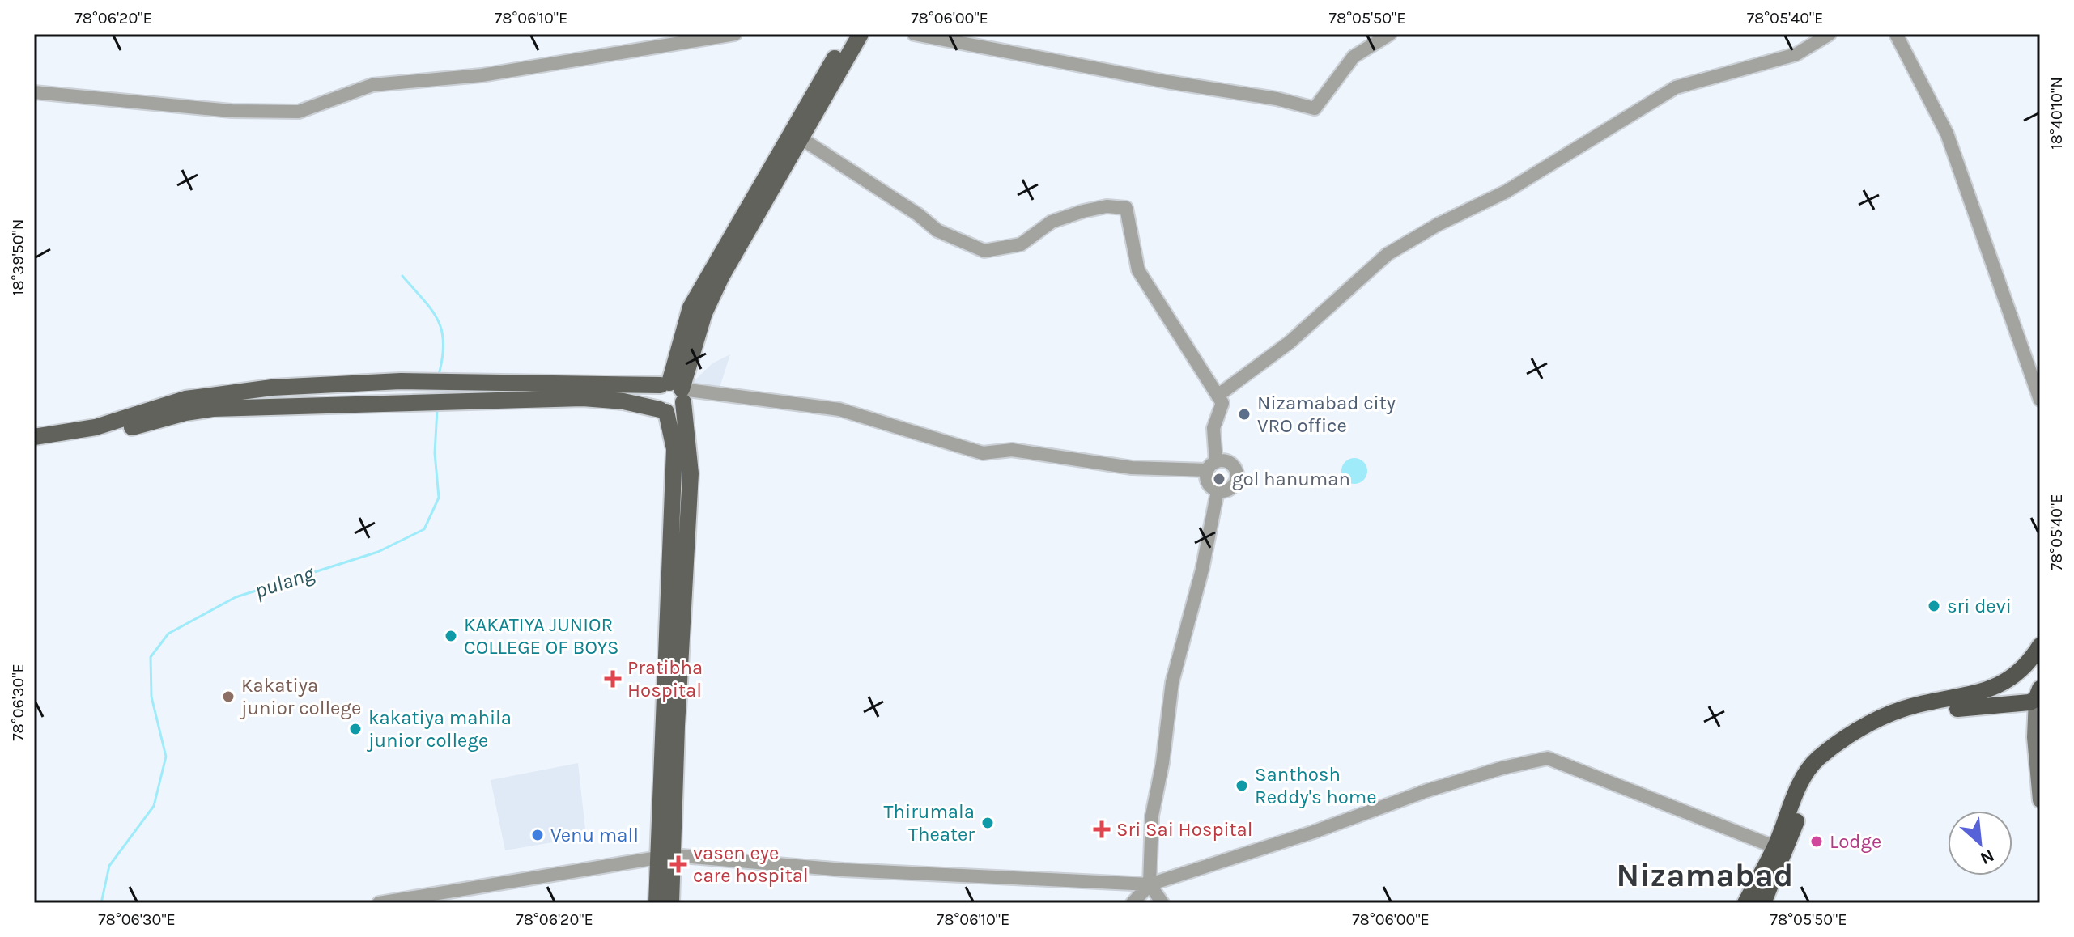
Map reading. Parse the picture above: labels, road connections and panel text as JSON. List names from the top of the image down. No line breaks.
{"districts":["Nizamabad"],"water":["pulang"],"places":{"other":["Nizamabad city VRO office","gol hanuman","sri devi","KAKATIYA JUNIOR COLLEGE OF BOYS","Kakatiya junior college","kakatiya mahila junior college","Santhosh Reddy's home","Thirumala Theater","Venu mall","Lodge"],"health":["Pratibha Hospital","Sri Sai Hospital","vasen eye care hospital"]},"north":"bottom right","coordinates":["78°06'20\"E","78°06'10\"E","78°06'00\"E","78°05'50\"E","78°05'40\"E","18°40'10\"N","18°39'50\"N","78°06'30\"E"]}
